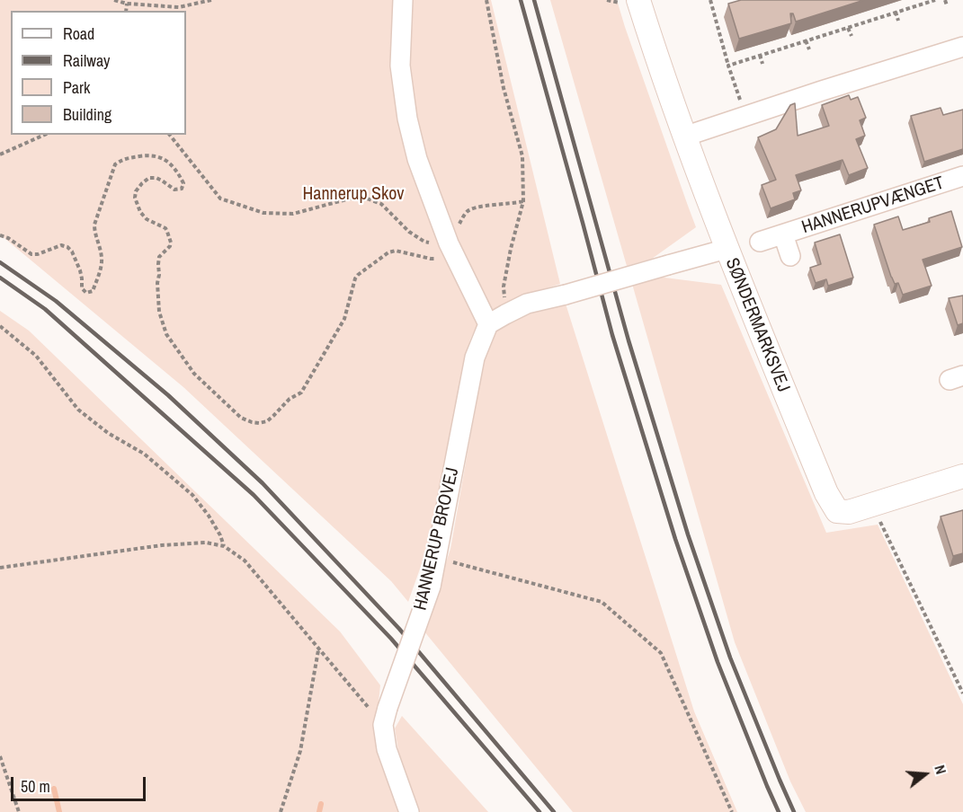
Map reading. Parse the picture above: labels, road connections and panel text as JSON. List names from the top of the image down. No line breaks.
{"streets":{"street":["HANNERUPVÆNGET","SØNDERMARKSVEJ","HANNERUP BROVEJ"]},"parks":["Hannerup Skov"],"legend":["Road","Railway","Park","Building"],"scale_bar":"50 m","north":"right"}
